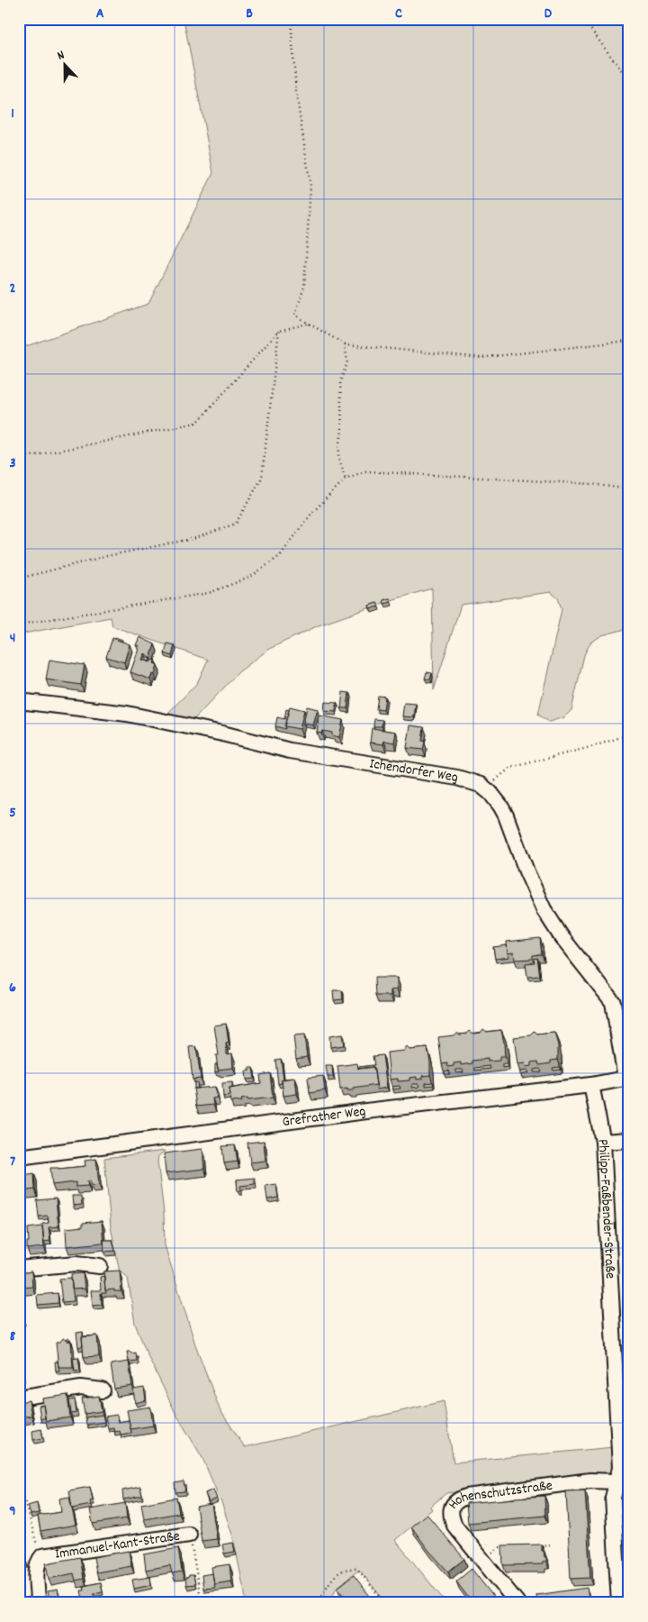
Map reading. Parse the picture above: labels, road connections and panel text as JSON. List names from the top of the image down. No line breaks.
{"streets":{"street":["Ichendorfer Weg","Grefrather Weg","Philipp-Faßbender-Straße","Hohenschutzstraße","Immanuel-Kant-Straße"]},"crossings":[["Ichendorfer Weg","Grefrather Weg"],["Grefrather Weg","Philipp-Faßbender-Straße"],["Philipp-Faßbender-Straße","Hohenschutzstraße"]],"north":"top","grid":{"columns":["A","B","C","D"],"rows":["1","2","3","4","5","6","7","8","9"]}}
